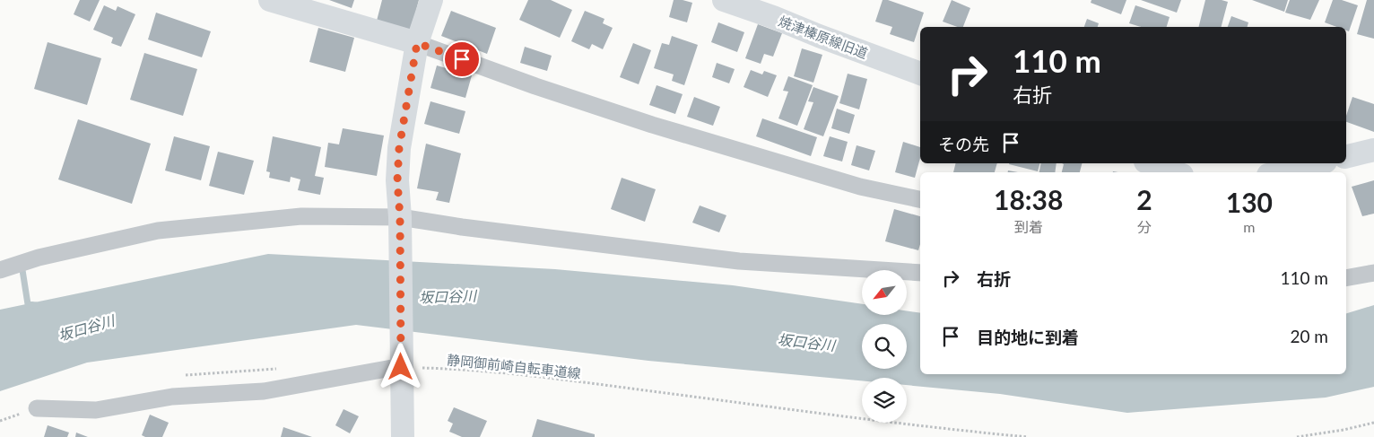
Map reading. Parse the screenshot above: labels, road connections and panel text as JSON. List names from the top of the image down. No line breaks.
{"streets":{"street":["焼津榛原線旧道"],"path":["静岡御前崎自転車道線"]},"water":["坂口谷川"],"north":"bottom left","page":{"turn":["110 m","右折"],"then":"その先","eta":["18:38","到着","2","分","130","m"],"list":[{"name":"右折","value":"110 m"},{"name":"目的地に到着","value":"20 m"}]}}
